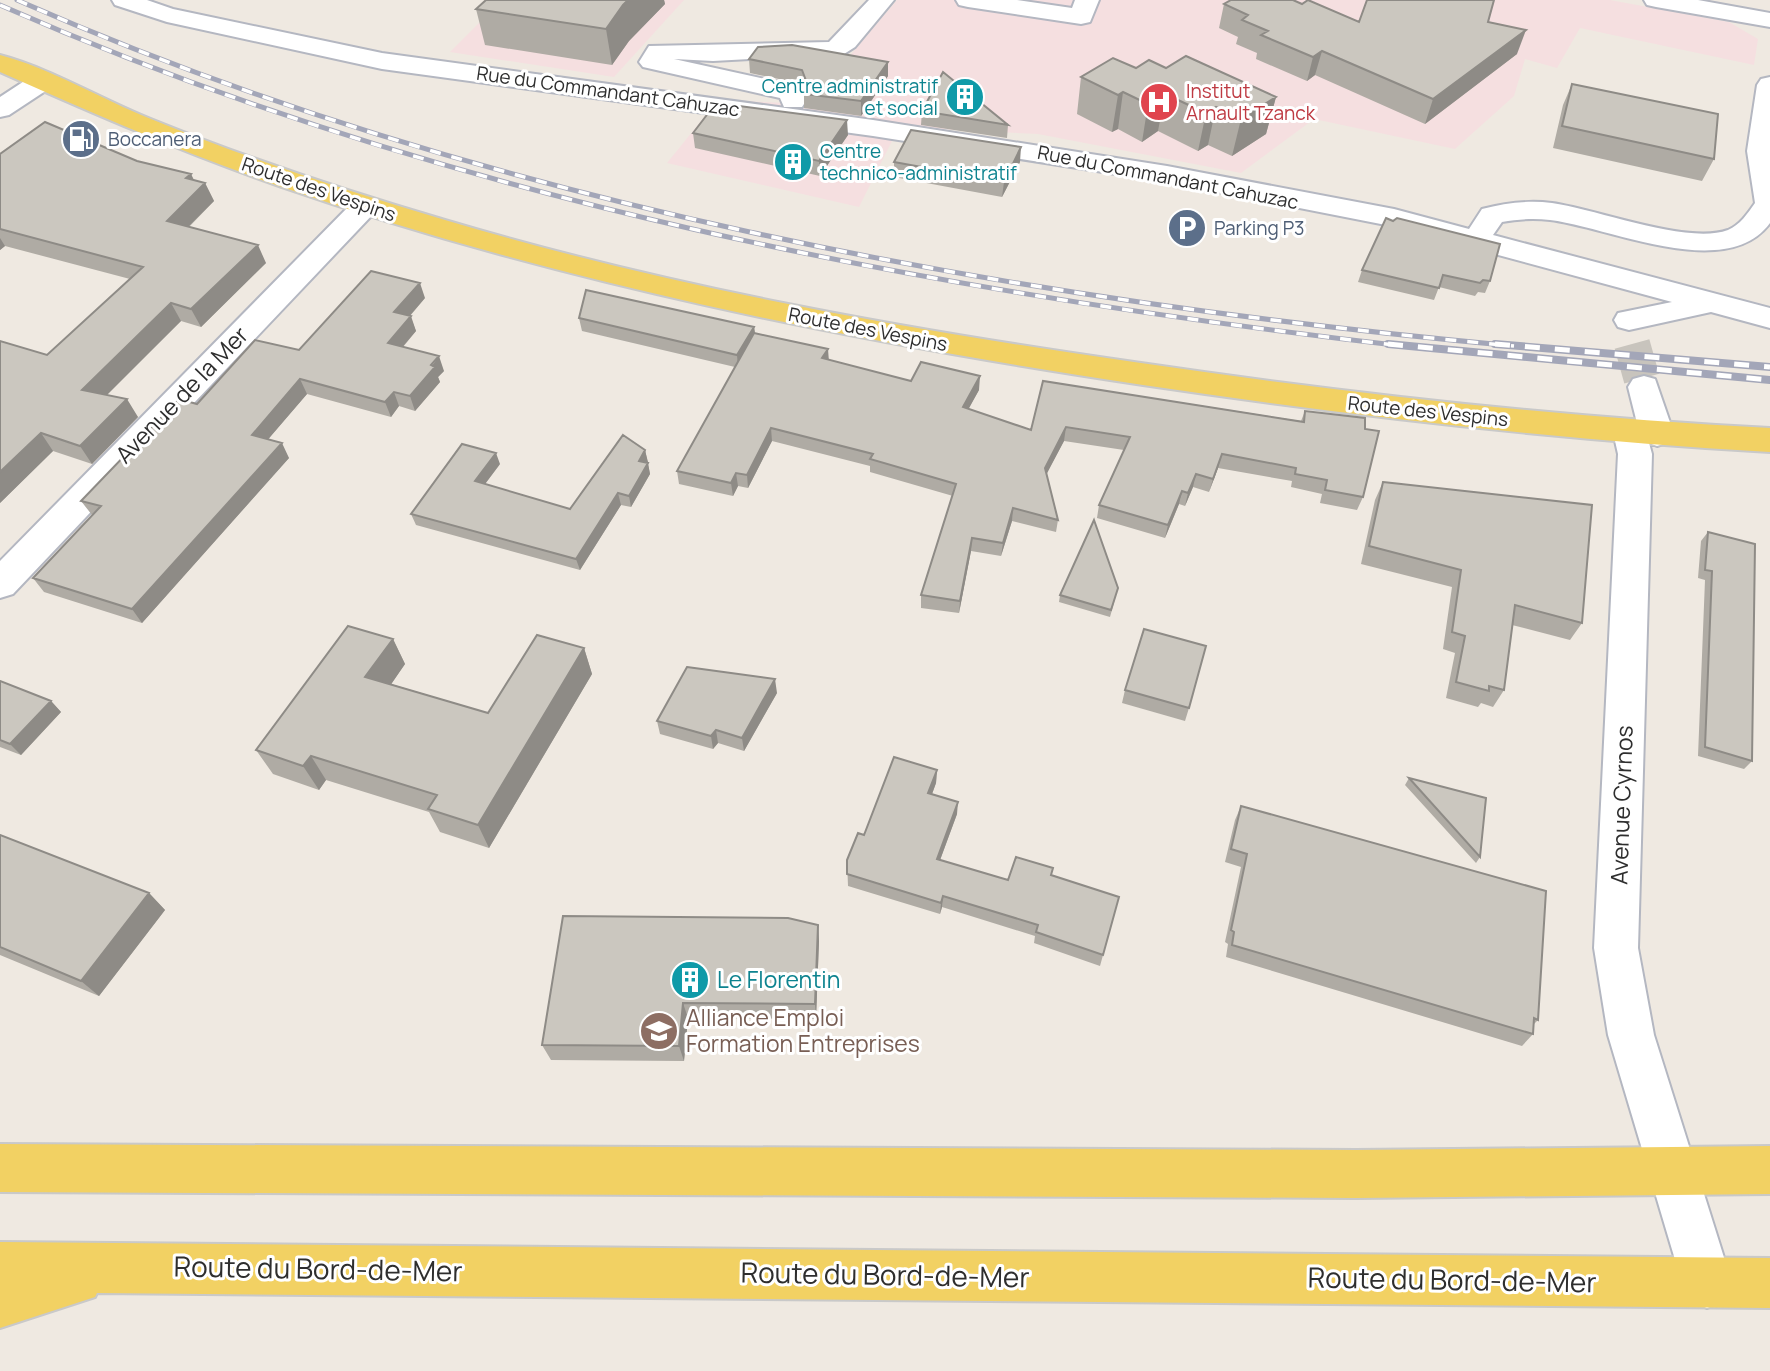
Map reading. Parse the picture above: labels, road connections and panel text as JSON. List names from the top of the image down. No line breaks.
{"streets":{"main road":["Route des Vespins","Route du Bord-de-Mer"],"street":["Rue du Commandant Cahuzac","Avenue de la Mer","Avenue Cyrnos"]},"crossings":[["Route des Vespins","Avenue de la Mer"],["Route des Vespins","Avenue Cyrnos"],["Avenue Cyrnos","Route du Bord-de-Mer"]],"places":{"building":["Centre administratif et social","Centre technico-administratif","Le Florentin"],"hospital":["Institut Arnault Tzanck"],"fuel station":["Boccanera"],"parking":["Parking P3"],"school or university":["Alliance Emploi Formation Entreprises"]}}
